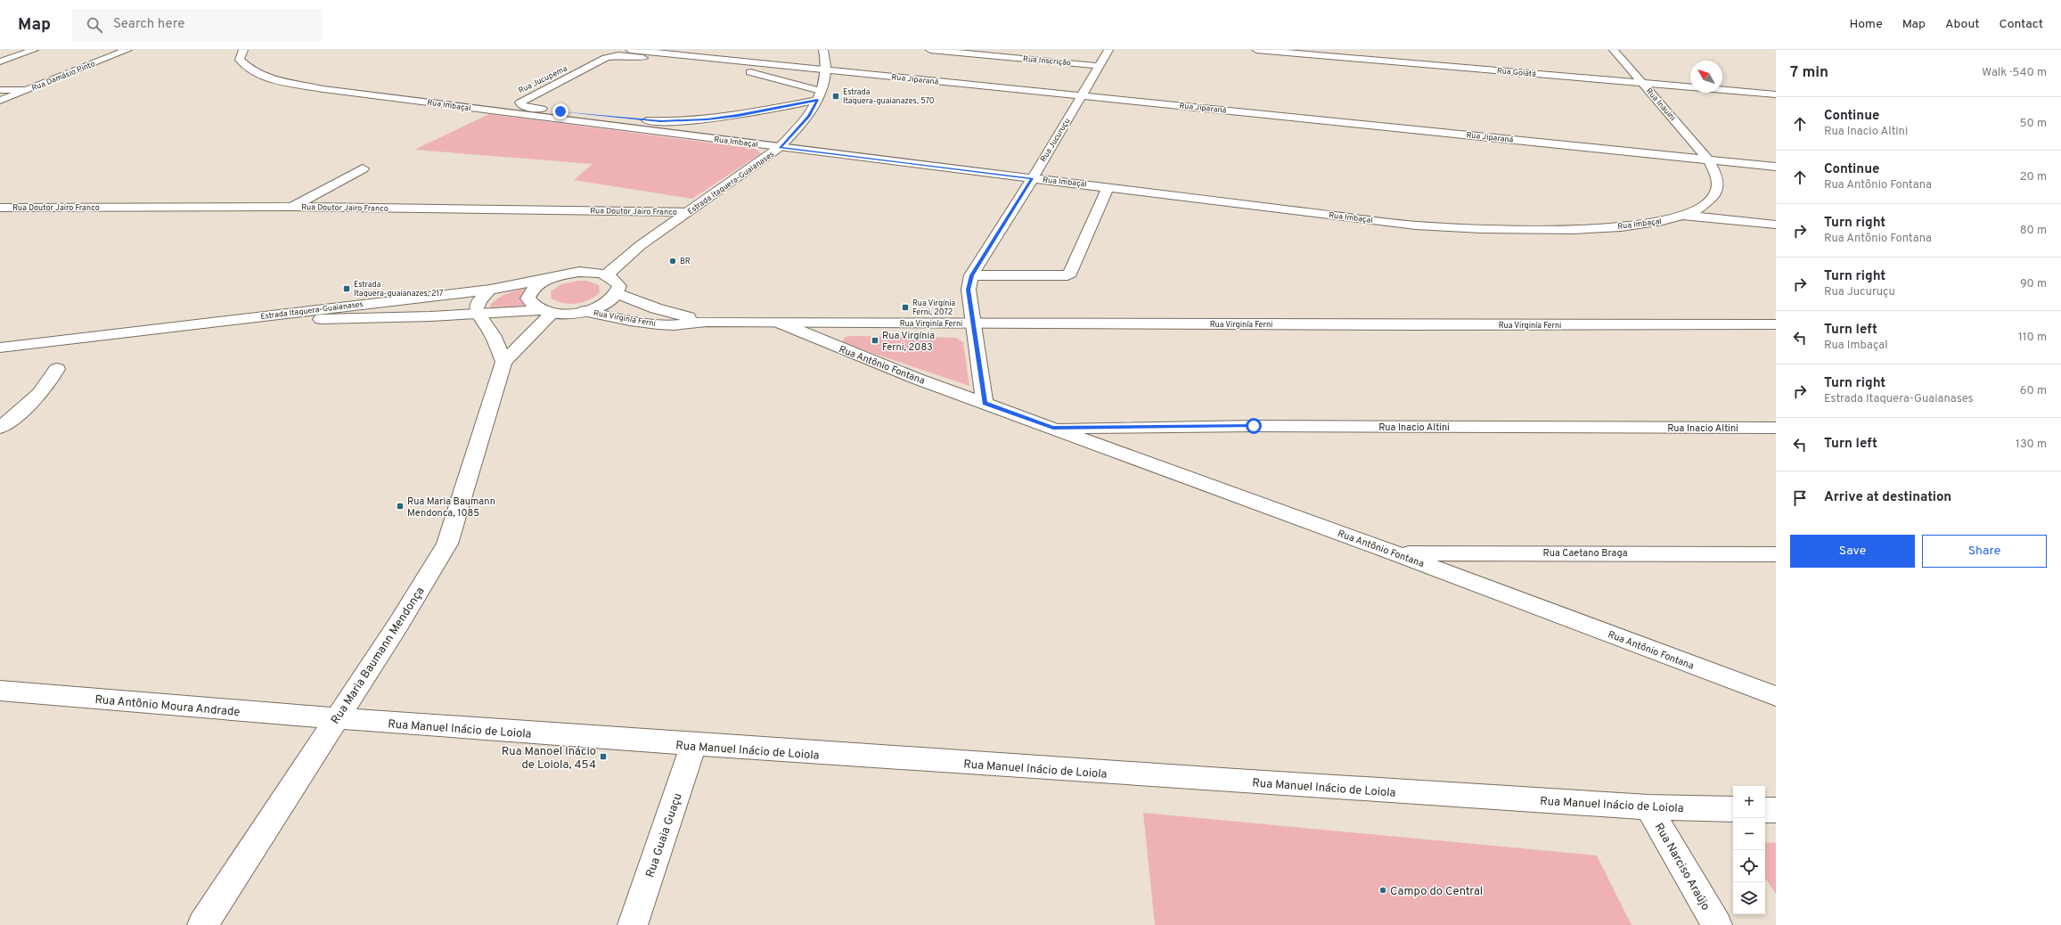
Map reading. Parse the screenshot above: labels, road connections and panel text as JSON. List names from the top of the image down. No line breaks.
{"streets":{"street":["Rua Inscrição","Rua Goiatá","Rua Damásio Pinto","Rua Jucupema","Rua Jiparaná","Rua Inauini","Rua Imbaçal","Rua Jucuruçu","Estrada Itaquera-Guaianases","Rua Doutor Jairo Franco","Rua Virginía Ferni","Rua Antônio Fontana","Rua Inacio Altini","Rua Caetano Braga","Rua Maria Baumann Mendonça","Rua Antônio Moura Andrade","Rua Manuel Inácio de Loiola","Rua Guaia Guaçu","Rua Narciso Araújo"]},"crossings":[["Rua Inscrição","Rua Jucuruçu"],["Rua Goiatá","Rua Inauini"],["Rua Jiparaná","Rua Inauini"],["Rua Jiparaná","Rua Imbaçal"],["Rua Jiparaná","Rua Jucuruçu"],["Rua Jiparaná","Estrada Itaquera-Guaianases"],["Rua Inauini","Rua Imbaçal"],["Rua Imbaçal","Rua Jucuruçu"],["Rua Imbaçal","Estrada Itaquera-Guaianases"],["Estrada Itaquera-Guaianases","Rua Doutor Jairo Franco"],["Estrada Itaquera-Guaianases","Rua Virginía Ferni"],["Estrada Itaquera-Guaianases","Rua Maria Baumann Mendonça"],["Rua Virginía Ferni","Rua Antônio Fontana"],["Rua Antônio Fontana","Rua Inacio Altini"],["Rua Antônio Fontana","Rua Caetano Braga"],["Rua Maria Baumann Mendonça","Rua Antônio Moura Andrade"],["Rua Maria Baumann Mendonça","Rua Manuel Inácio de Loiola"],["Rua Antônio Moura Andrade","Rua Manuel Inácio de Loiola"],["Rua Manuel Inácio de Loiola","Rua Guaia Guaçu"],["Rua Manuel Inácio de Loiola","Rua Narciso Araújo"]],"places":{"transit":["Estrada Itaquera-guaianazes, 570","Estrada Itaquera-guaianazes, 217","Rua Virgínia Ferni, 2072","Rua Virgínia Ferni, 2083","Rua Maria Baumann Mendonca, 1085","Rua Manoel Inácio de Loiola, 454"],"other":["BR","Campo do Central"]},"north":"top left","page":{"header":"Map","search":"Search here","nav":["Home","Map","About","Contact"],"heading":["7 min","Walk · 540 m"],"list":[["Continue","Rua Inacio Altini","50 m"],["Continue","Rua Antônio Fontana","20 m"],["Turn right","Rua Antônio Fontana","80 m"],["Turn right","Rua Jucuruçu","90 m"],["Turn left","Rua Imbaçal","110 m"],["Turn right","Estrada Itaquera-Guaianases","60 m"],["Turn left","130 m"],"Arrive at destination"],"buttons":["Save","Share"],"map_buttons":["+","−"]}}
